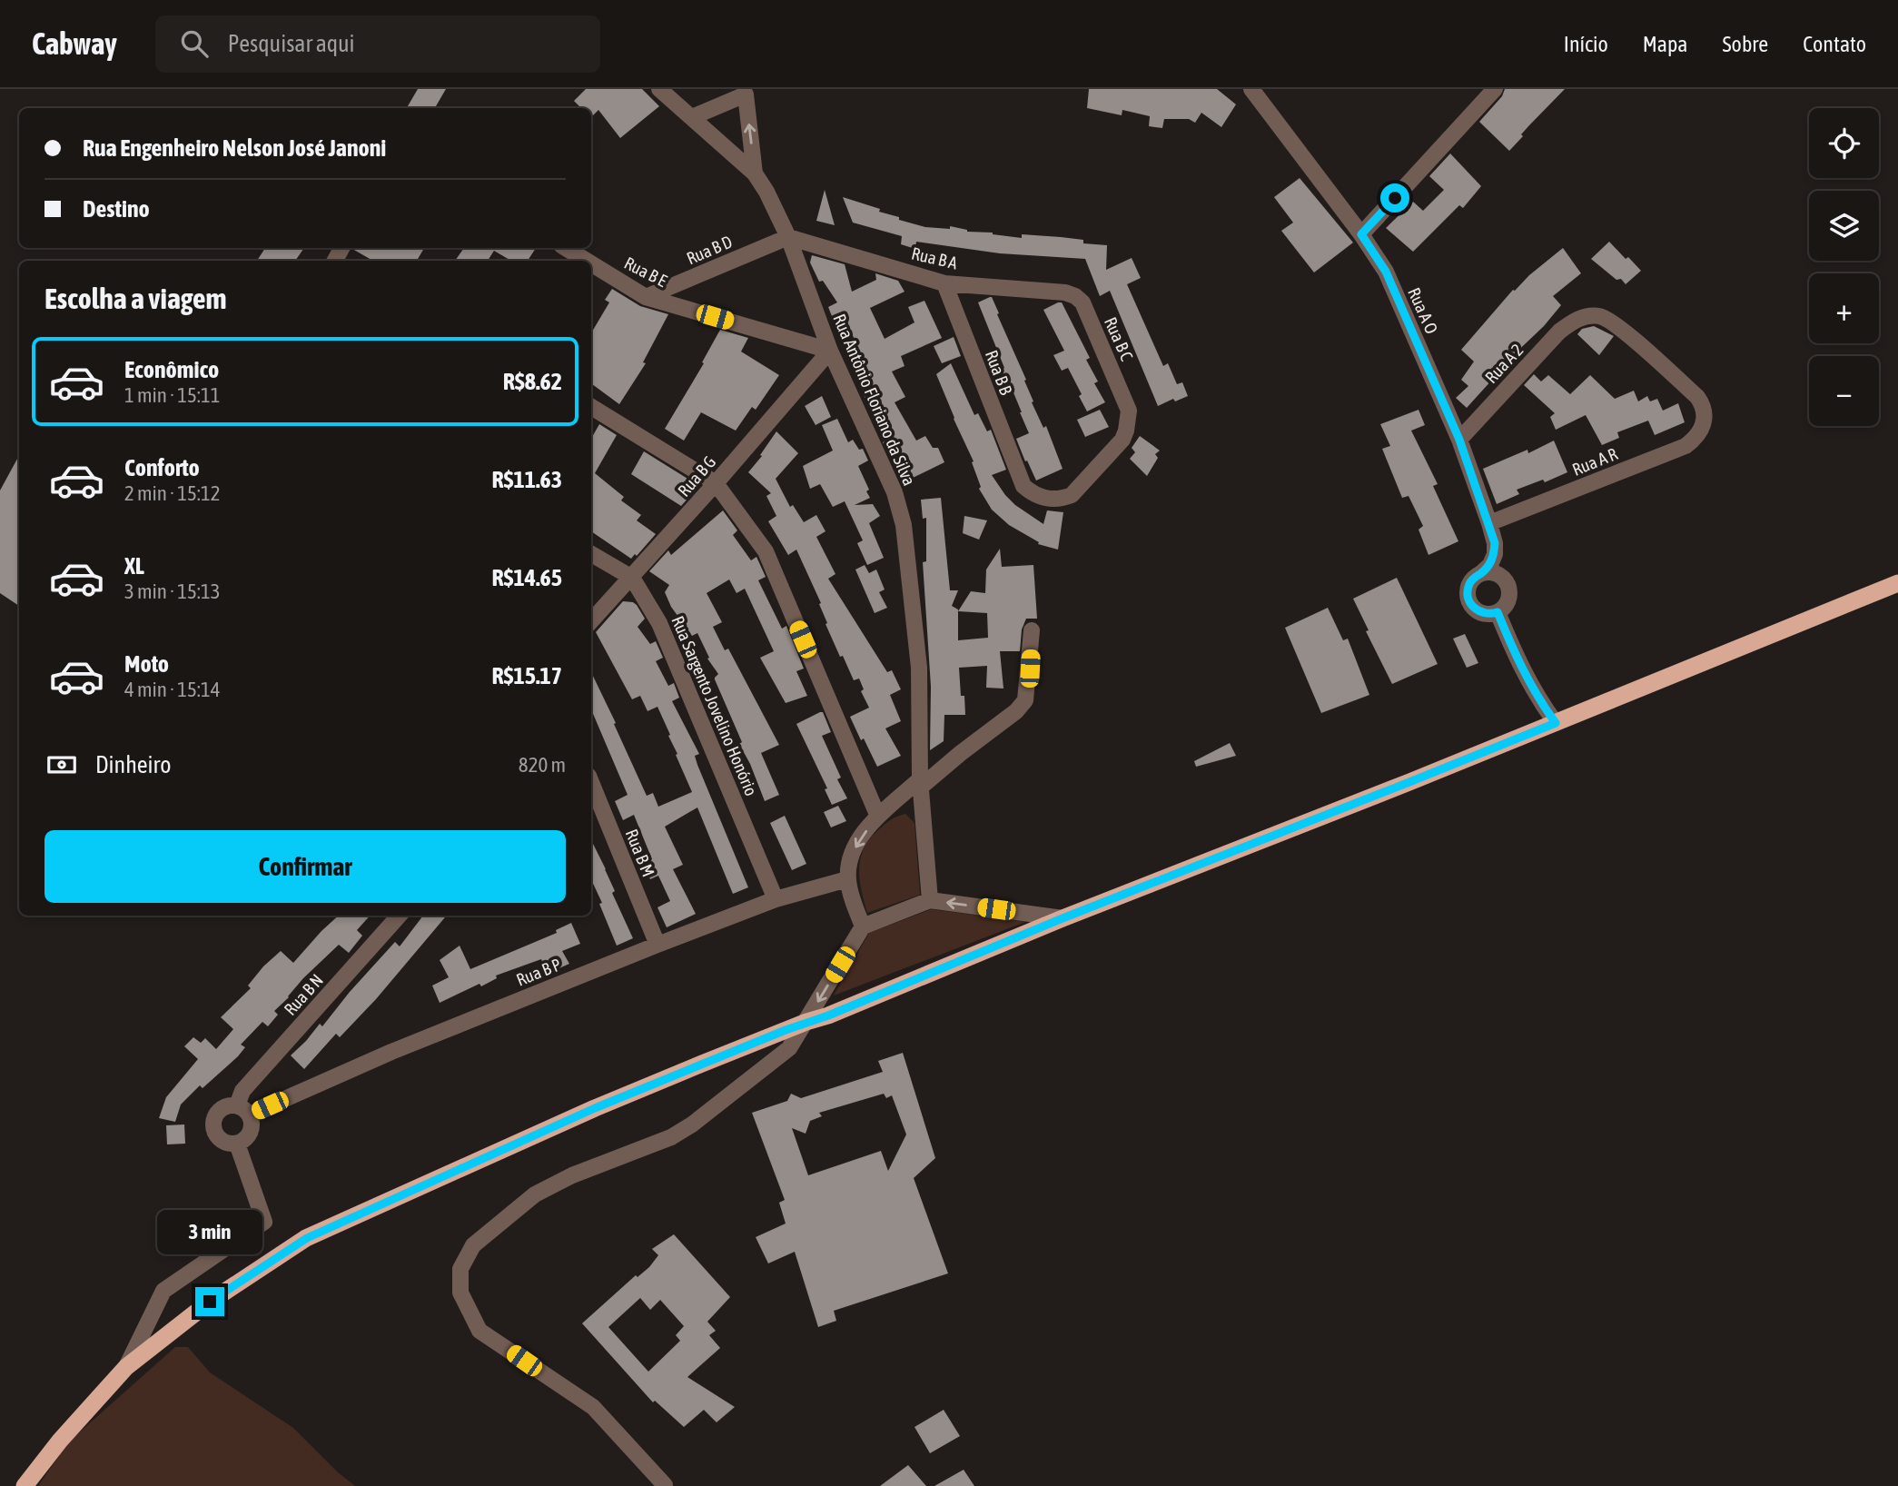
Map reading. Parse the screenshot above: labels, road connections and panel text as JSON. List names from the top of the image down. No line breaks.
{"streets":{"street":["Rua B D","Rua B A","Rua B E","Rua A O","Rua B C","Rua A 2","Rua B B","Rua Antônio Floriano da Silva","Rua A R","Rua B G","Rua Sargento Jovelino Honório","Rua B M","Rua B P","Rua B N"]},"crossings":[["Rua B D","Rua B A"],["Rua B D","Rua B E"],["Rua B D","Rua Antônio Floriano da Silva"],["Rua B A","Rua B C"],["Rua B A","Rua B B"],["Rua B A","Rua Antônio Floriano da Silva"],["Rua B E","Rua Antônio Floriano da Silva"],["Rua B E","Rua B G"],["Rua A O","Rua A 2"],["Rua A O","Rua A R"],["Rua B C","Rua B B"],["Rua A 2","Rua A R"],["Rua Antônio Floriano da Silva","Rua B G"],["Rua B G","Rua Sargento Jovelino Honório"],["Rua Sargento Jovelino Honório","Rua B P"],["Rua B M","Rua B P"],["Rua B P","Rua B N"]],"page":{"header":"Cabway","search":"Pesquisar aqui","nav":["Início","Mapa","Sobre","Contato"],"map_buttons":["+","−"],"banner":["Rua Engenheiro Nelson José Janoni","Destino"],"heading":"Escolha a viagem","list":[{"name":"Econômico","note":"1 min · 15:11","value":"R$8.62"},{"name":"Conforto","note":"2 min · 15:12","value":"R$11.63"},{"name":"XL","note":"3 min · 15:13","value":"R$14.65"},{"name":"Moto","note":"4 min · 15:14","value":"R$15.17"}],"pay":["Dinheiro","820 m"],"buttons":"Confirmar","bubble":"3 min"}}
